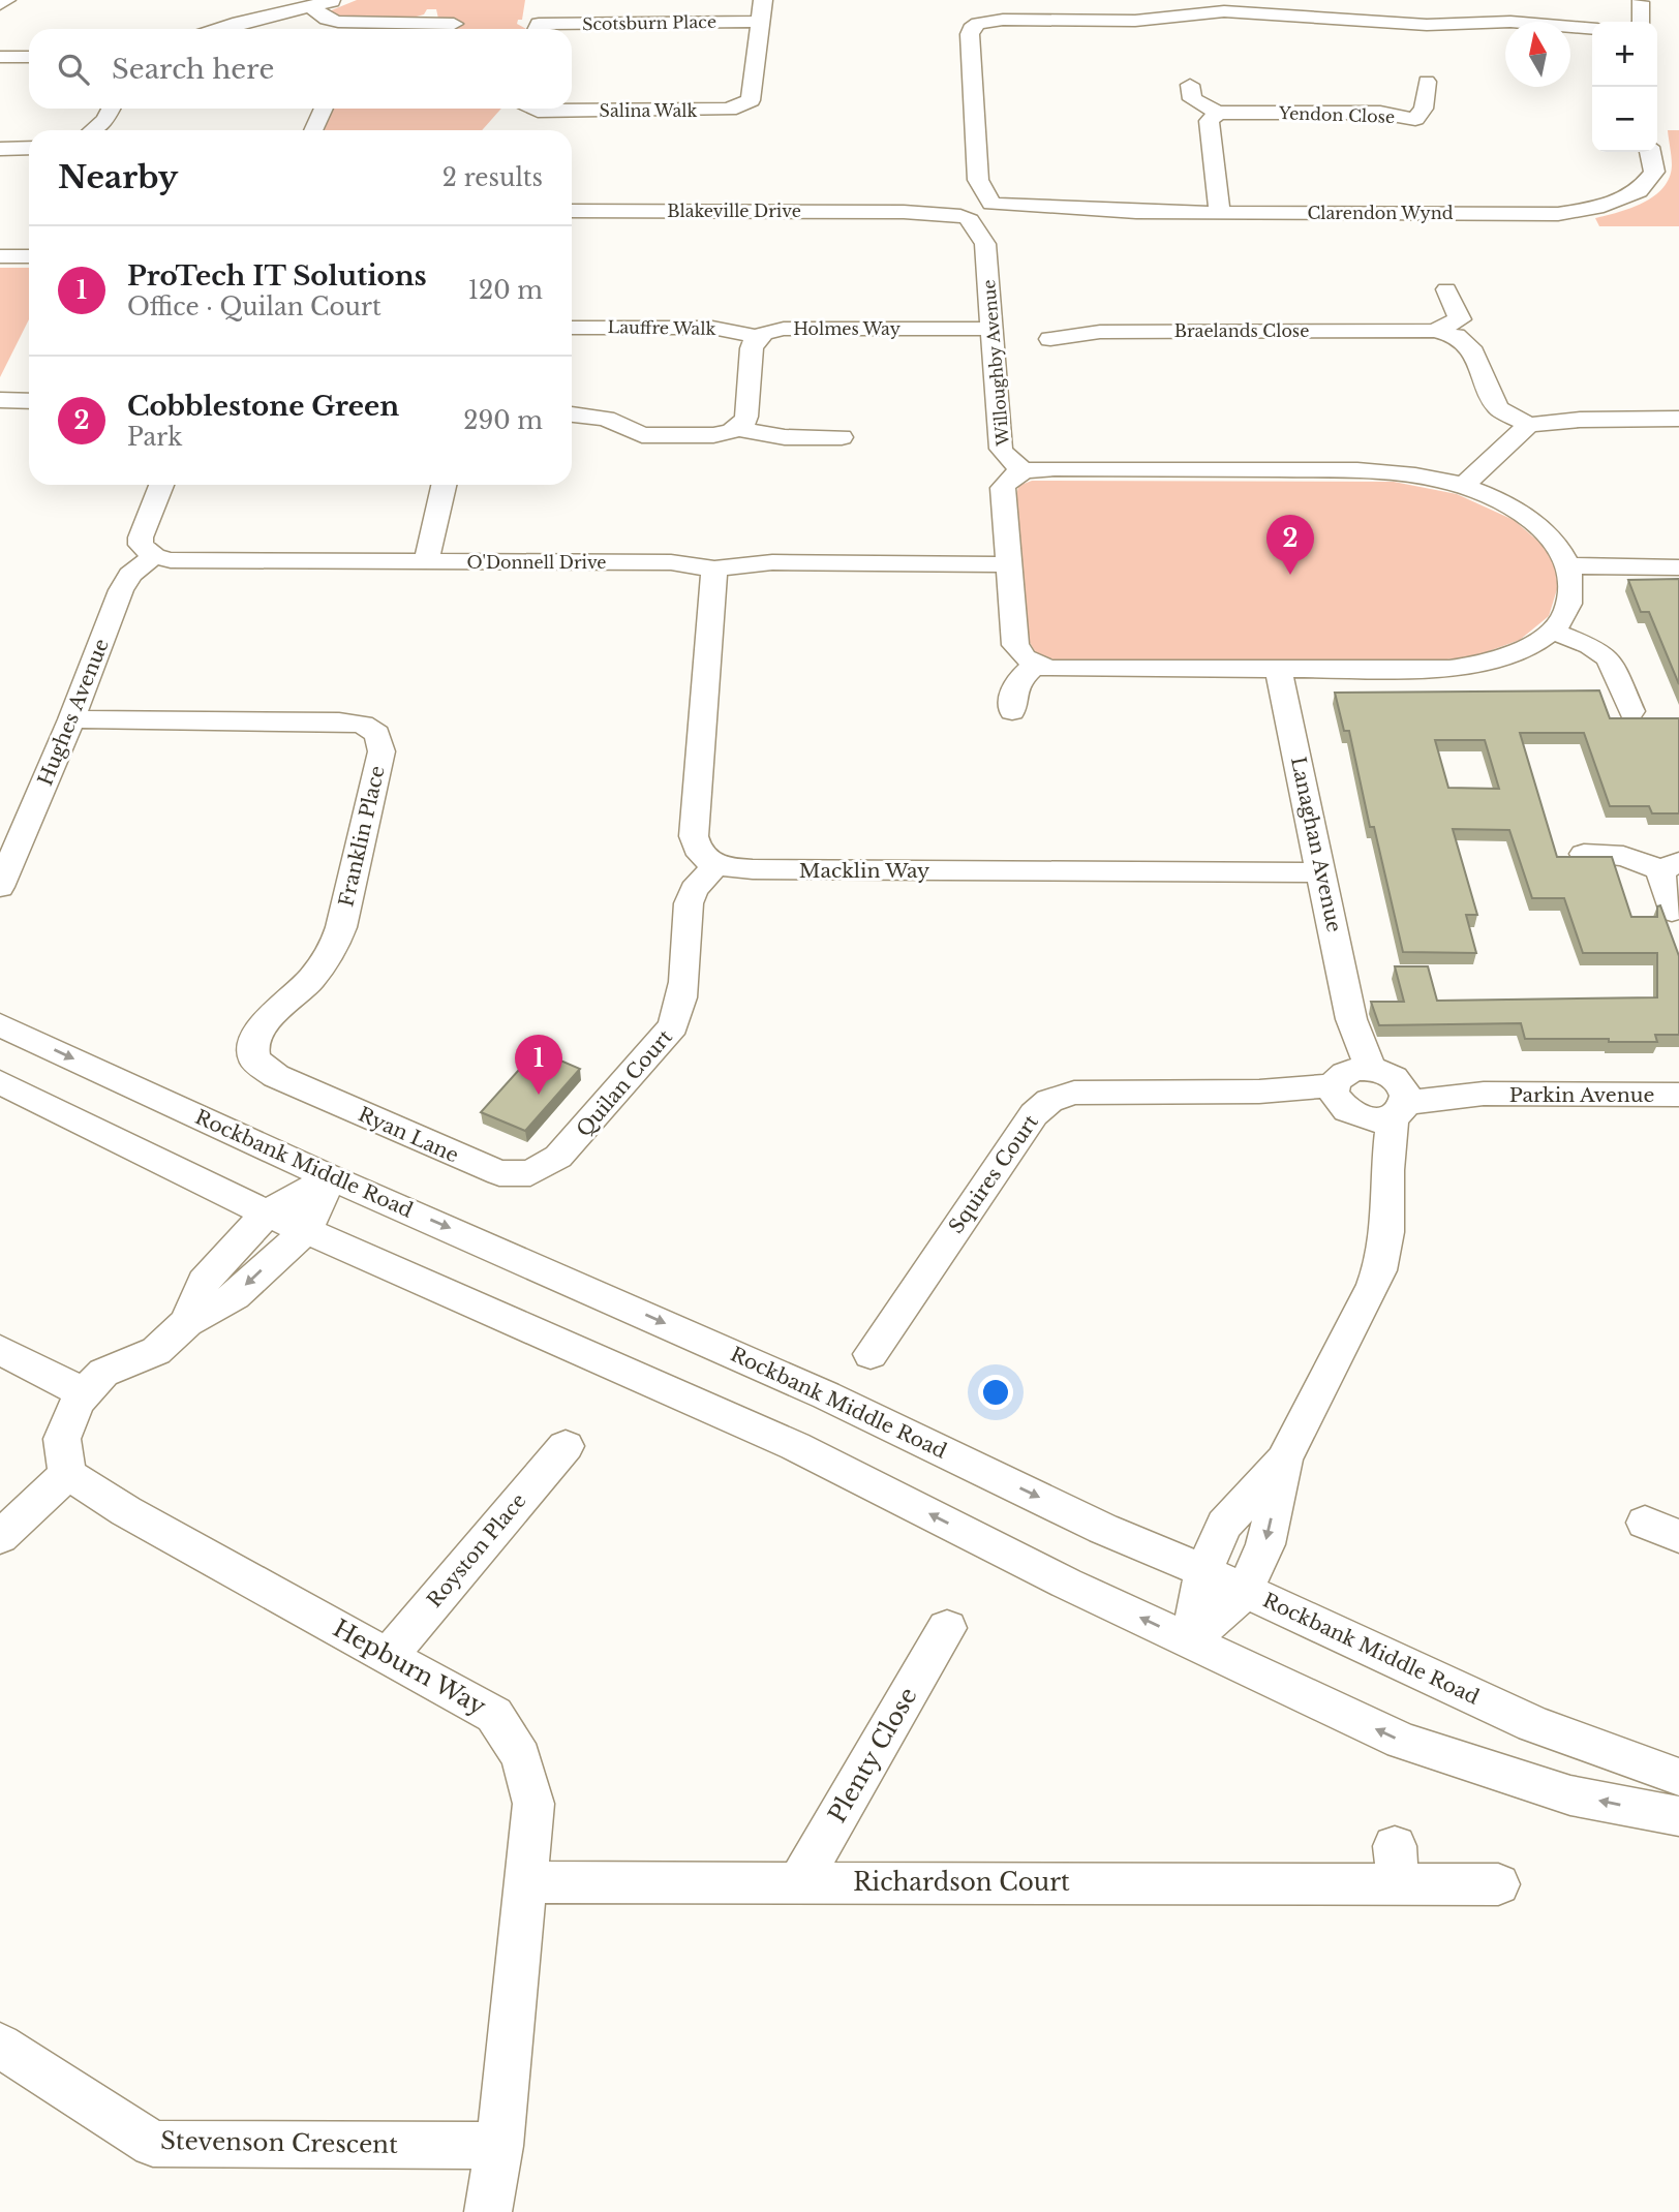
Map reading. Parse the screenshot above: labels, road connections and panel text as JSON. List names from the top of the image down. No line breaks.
{"streets":{"street":["Scotsburn Place","Salina Walk","Yendon Close","Blakeville Drive","Clarendon Wynd","Lauffre Walk","Holmes Way","Braelands Close","Willoughby Avenue","O'Donnell Drive","Hughes Avenue","Franklin Place","Lanaghan Avenue","Macklin Way","Quilan Court","Parkin Avenue","Ryan Lane","Rockbank Middle Road","Squires Court","Royston Place","Hepburn Way","Plenty Close","Richardson Court","Stevenson Crescent"]},"crossings":[["Scotsburn Place","Salina Walk"],["Blakeville Drive","Clarendon Wynd"],["Blakeville Drive","Willoughby Avenue"],["Clarendon Wynd","Willoughby Avenue"],["Lauffre Walk","Holmes Way"],["Holmes Way","Willoughby Avenue"],["O'Donnell Drive","Hughes Avenue"],["Hughes Avenue","Franklin Place"],["Franklin Place","Ryan Lane"],["Lanaghan Avenue","Macklin Way"],["Lanaghan Avenue","Parkin Avenue"],["Lanaghan Avenue","Rockbank Middle Road"],["Lanaghan Avenue","Squires Court"],["Macklin Way","Quilan Court"],["Quilan Court","Ryan Lane"],["Parkin Avenue","Squires Court"],["Royston Place","Hepburn Way"],["Hepburn Way","Richardson Court"],["Hepburn Way","Stevenson Crescent"],["Plenty Close","Richardson Court"]],"north":"top","page":{"map_buttons":["+","−"],"search":"Search here","heading":["Nearby","2 results"],"list":[{"mark":"1","name":"ProTech IT Solutions","note":"Office · Quilan Court","value":"120 m"},{"mark":"2","name":"Cobblestone Green","note":"Park","value":"290 m"}],"pins":["2","1"]}}
